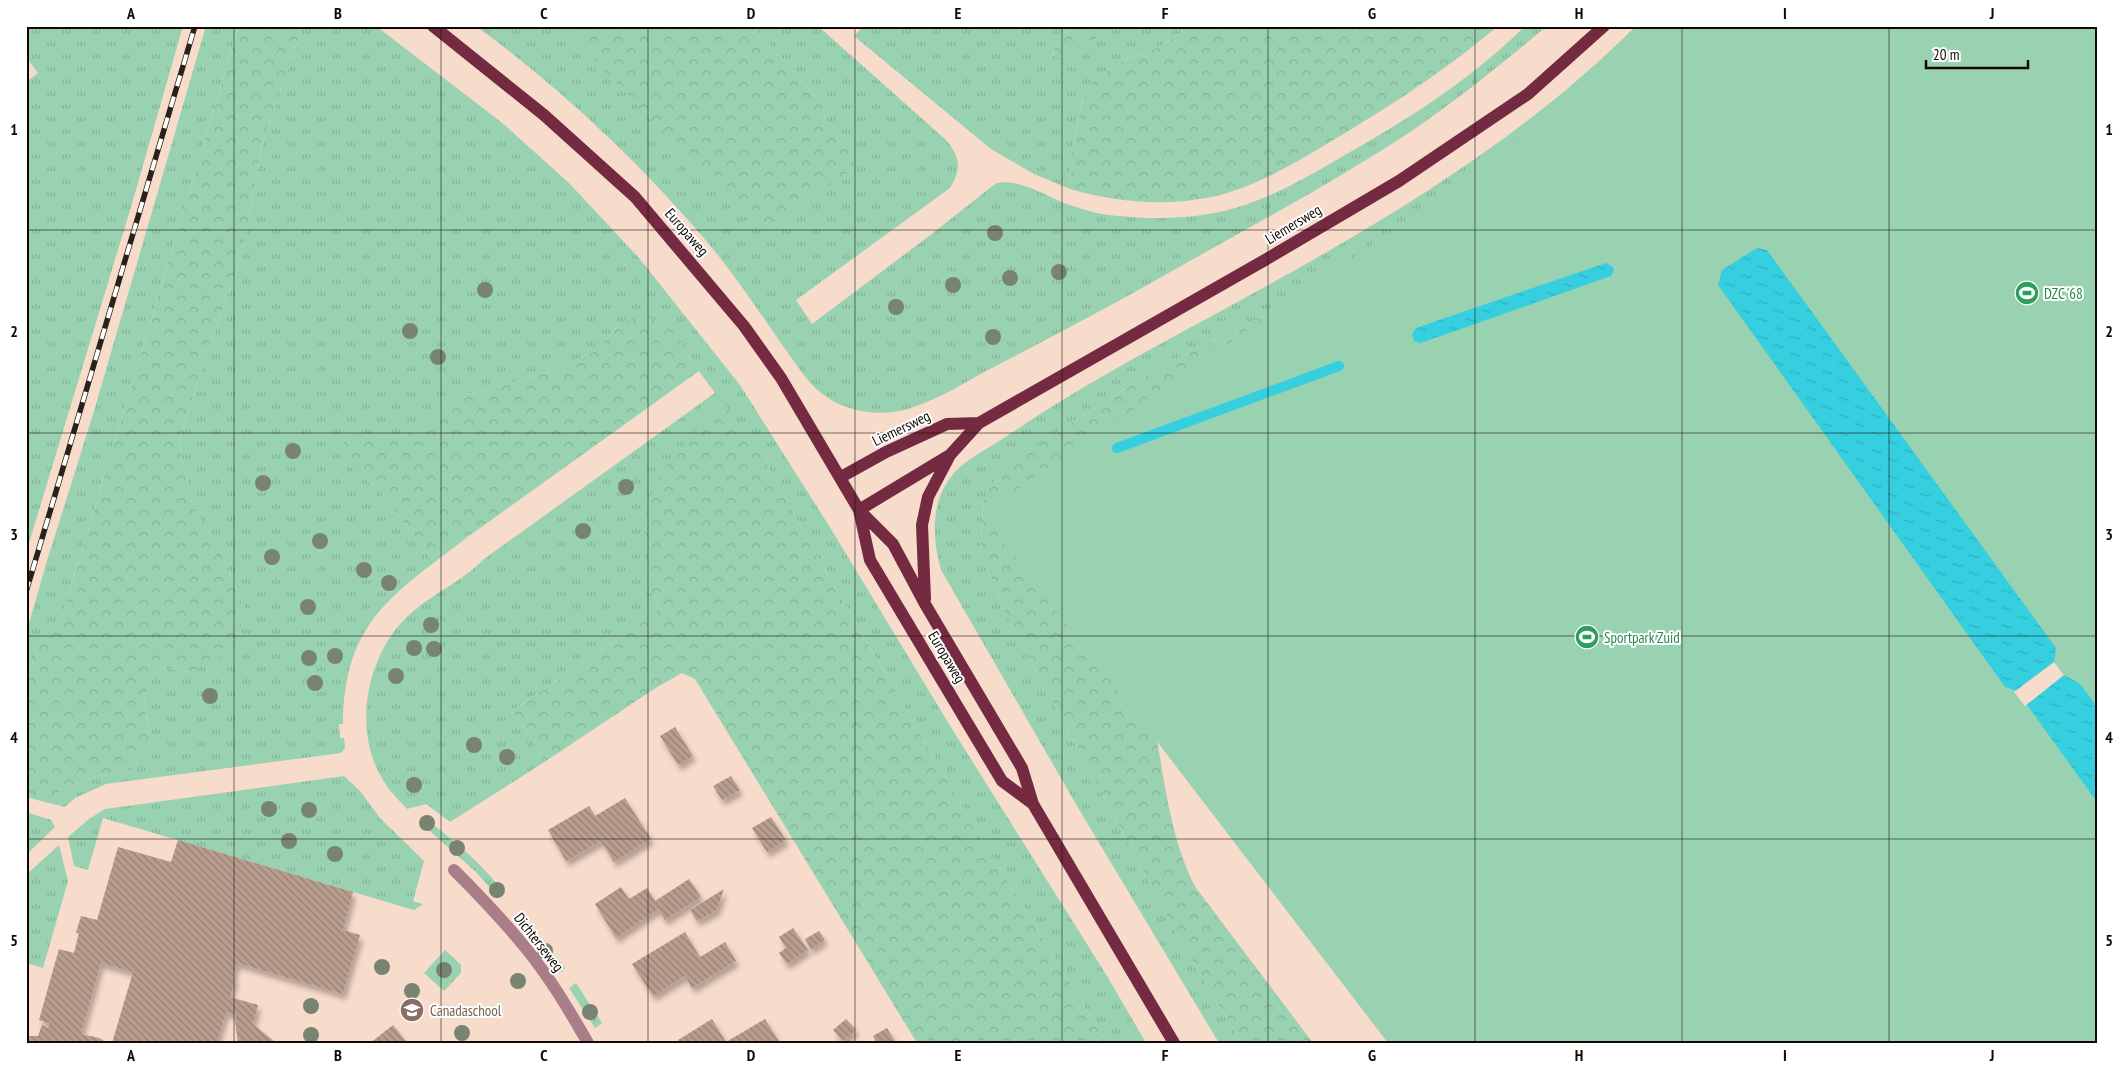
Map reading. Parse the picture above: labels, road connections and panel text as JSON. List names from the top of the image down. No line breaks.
{"streets":{"main road":["Liemersweg","Europaweg"],"street":["Dichterseweg"]},"crossings":[["Liemersweg","Europaweg"]],"places":{"sports":["DZC '68","Sportpark Zuid"],"school or university":["Canadaschool"]},"scale_bar":"20 m","grid":{"columns":["A","B","C","D","E","F","G","H","I","J"],"rows":["1","2","3","4","5"]}}
